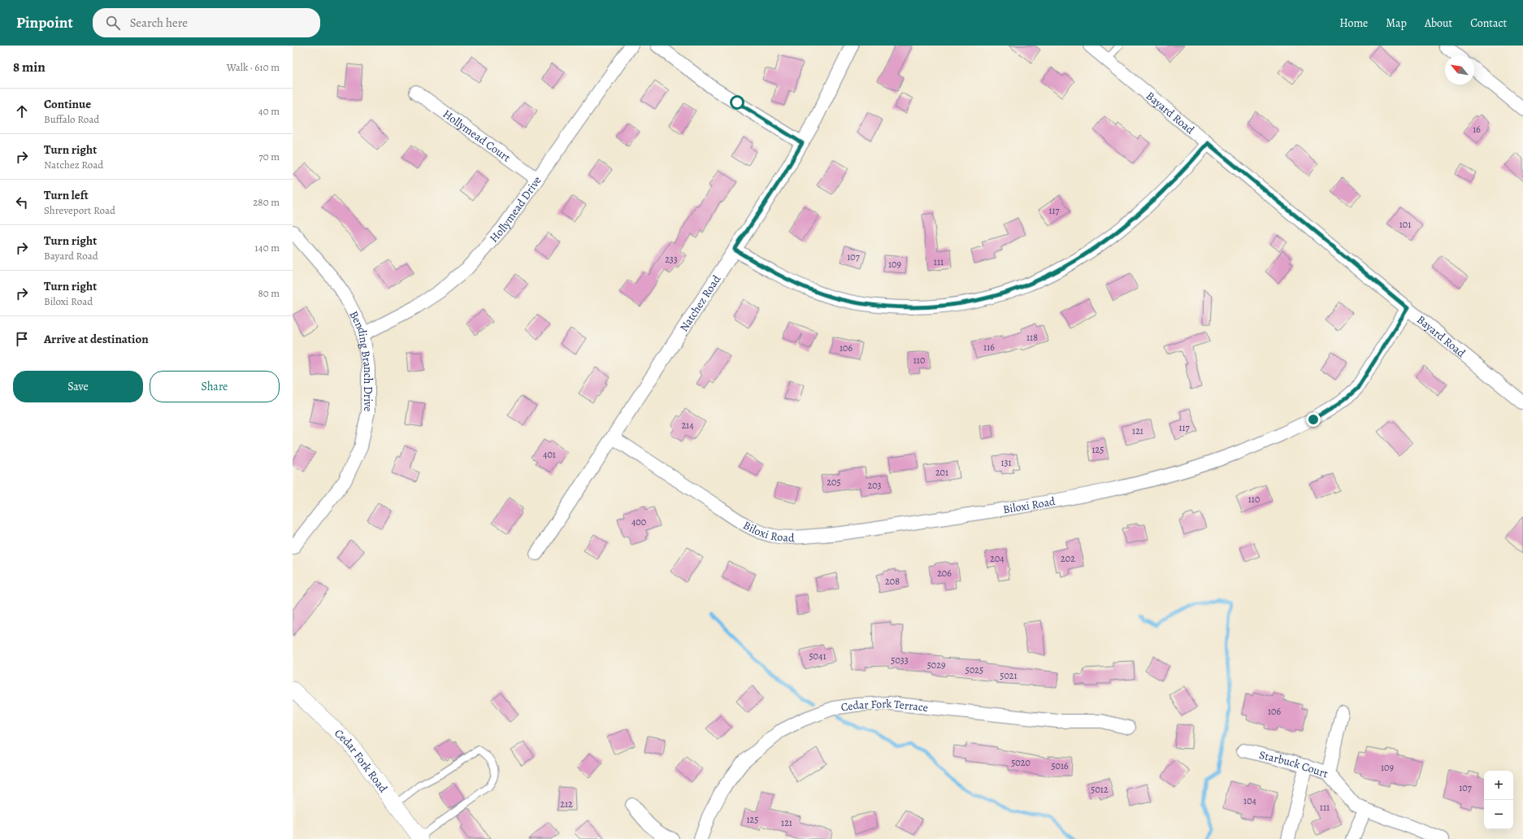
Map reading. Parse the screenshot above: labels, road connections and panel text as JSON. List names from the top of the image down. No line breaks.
{"streets":{"street":["Bayard Road","Hollymead Court","Hollymead Drive","Natchez Road","Bending Branch Drive","Biloxi Road","Cedar Fork Terrace","Cedar Fork Road","Starbuck Court"]},"crossings":[["Bayard Road","Biloxi Road"],["Hollymead Court","Hollymead Drive"],["Hollymead Drive","Bending Branch Drive"],["Natchez Road","Biloxi Road"]],"house_numbers":["16","117","101","107","233","111","109","118","116","106","110","214","117","121","125","401","131","201","205","203","110","400","204","202","206","208","5041","5033","5029","5025","5021","106","5020","5016","109","107","5012","104","212","111","125","121"],"north":"top left","page":{"header":"Pinpoint","search":"Search here","nav":["Home","Map","About","Contact"],"heading":["8 min","Walk · 610 m"],"list":[["Continue","Buffalo Road","40 m"],["Turn right","Natchez Road","70 m"],["Turn left","Shreveport Road","280 m"],["Turn right","Bayard Road","140 m"],["Turn right","Biloxi Road","80 m"],"Arrive at destination"],"buttons":["Save","Share"],"map_buttons":["+","−"]}}
